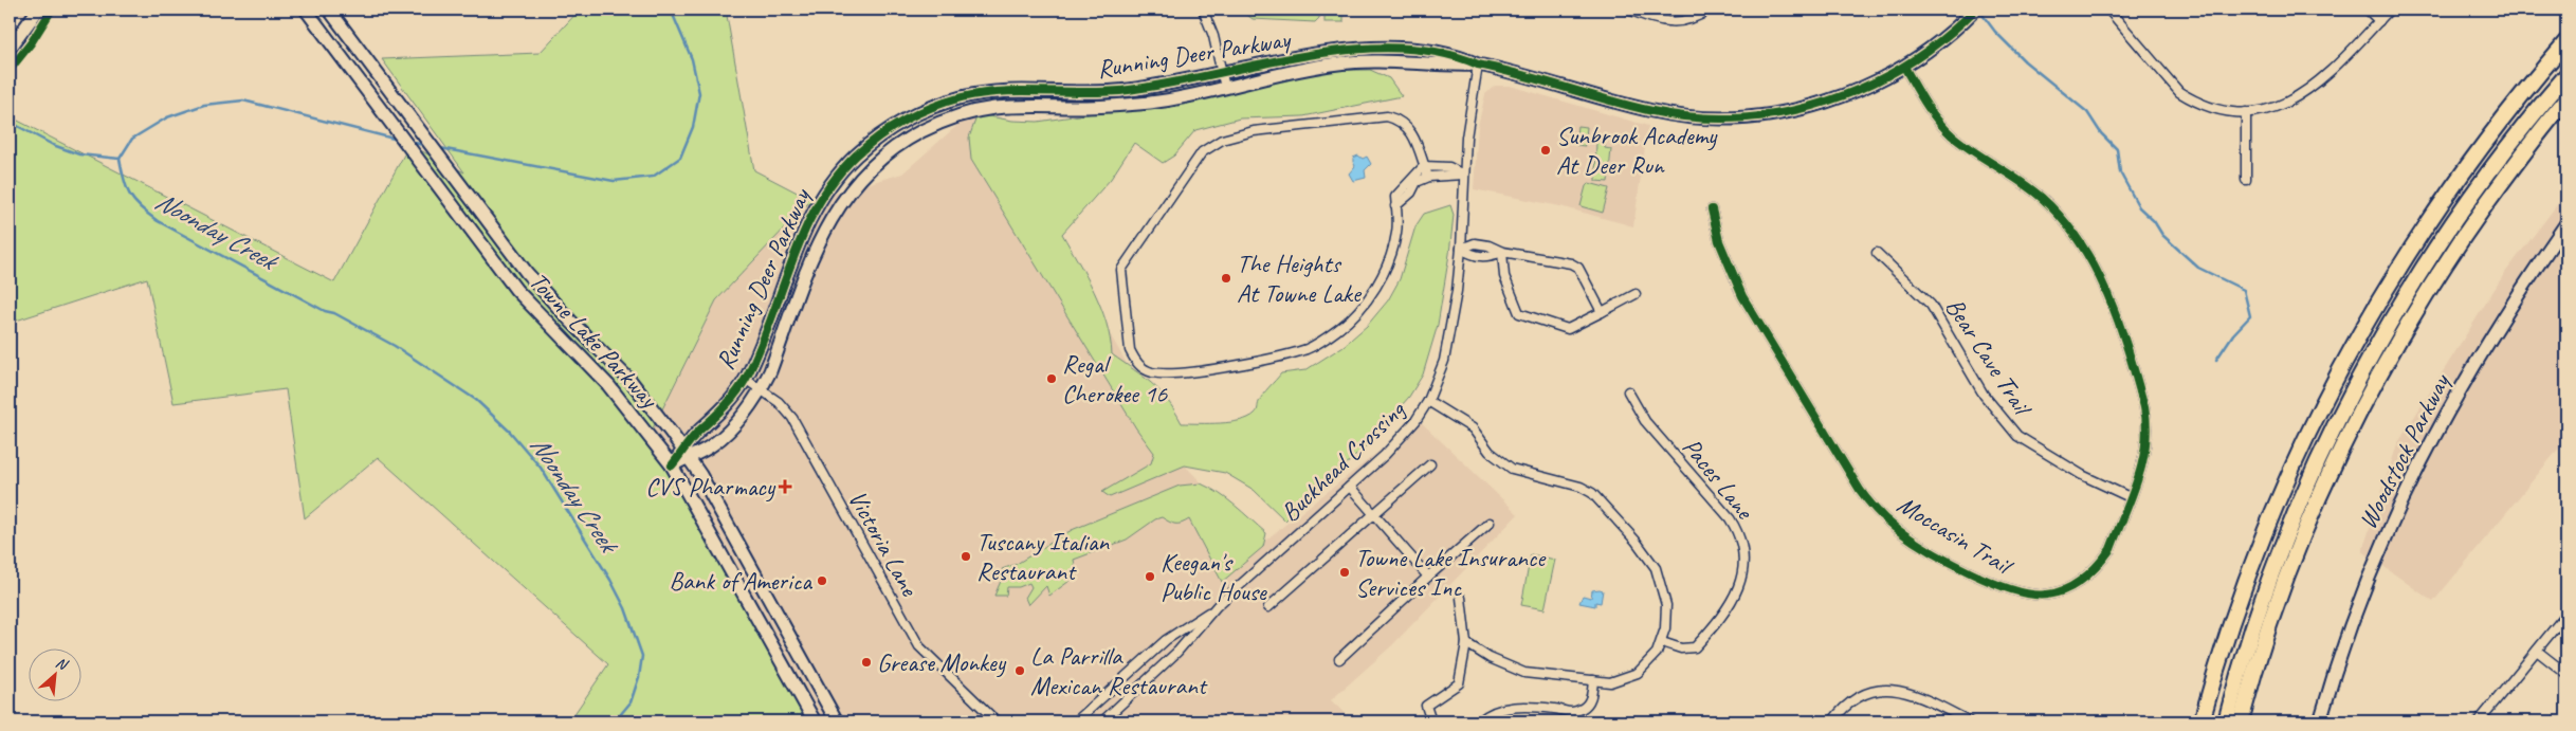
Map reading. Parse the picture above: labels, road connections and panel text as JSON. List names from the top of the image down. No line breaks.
{"streets":{"street":["Running Deer Parkway","Towne Lake Parkway","Bear Cave Trail","Woodstock Parkway","Buckhead Crossing","Paces Lane","Moccasin Trail","Victoria Lane"]},"crossings":[["Running Deer Parkway","Towne Lake Parkway"],["Running Deer Parkway","Buckhead Crossing"],["Running Deer Parkway","Moccasin Trail"],["Running Deer Parkway","Victoria Lane"],["Bear Cave Trail","Moccasin Trail"]],"water":["Noonday Creek"],"places":{"other":["Sunbrook Academy At Deer Run","The Heights At Towne Lake","Regal Cherokee 16","Tuscany Italian Restaurant","Towne Lake Insurance Services Inc","Keegan's Public House","Bank of America","Grease Monkey","La Parrilla Mexican Restaurant"],"health":["CVS Pharmacy"]},"north":"top right"}
